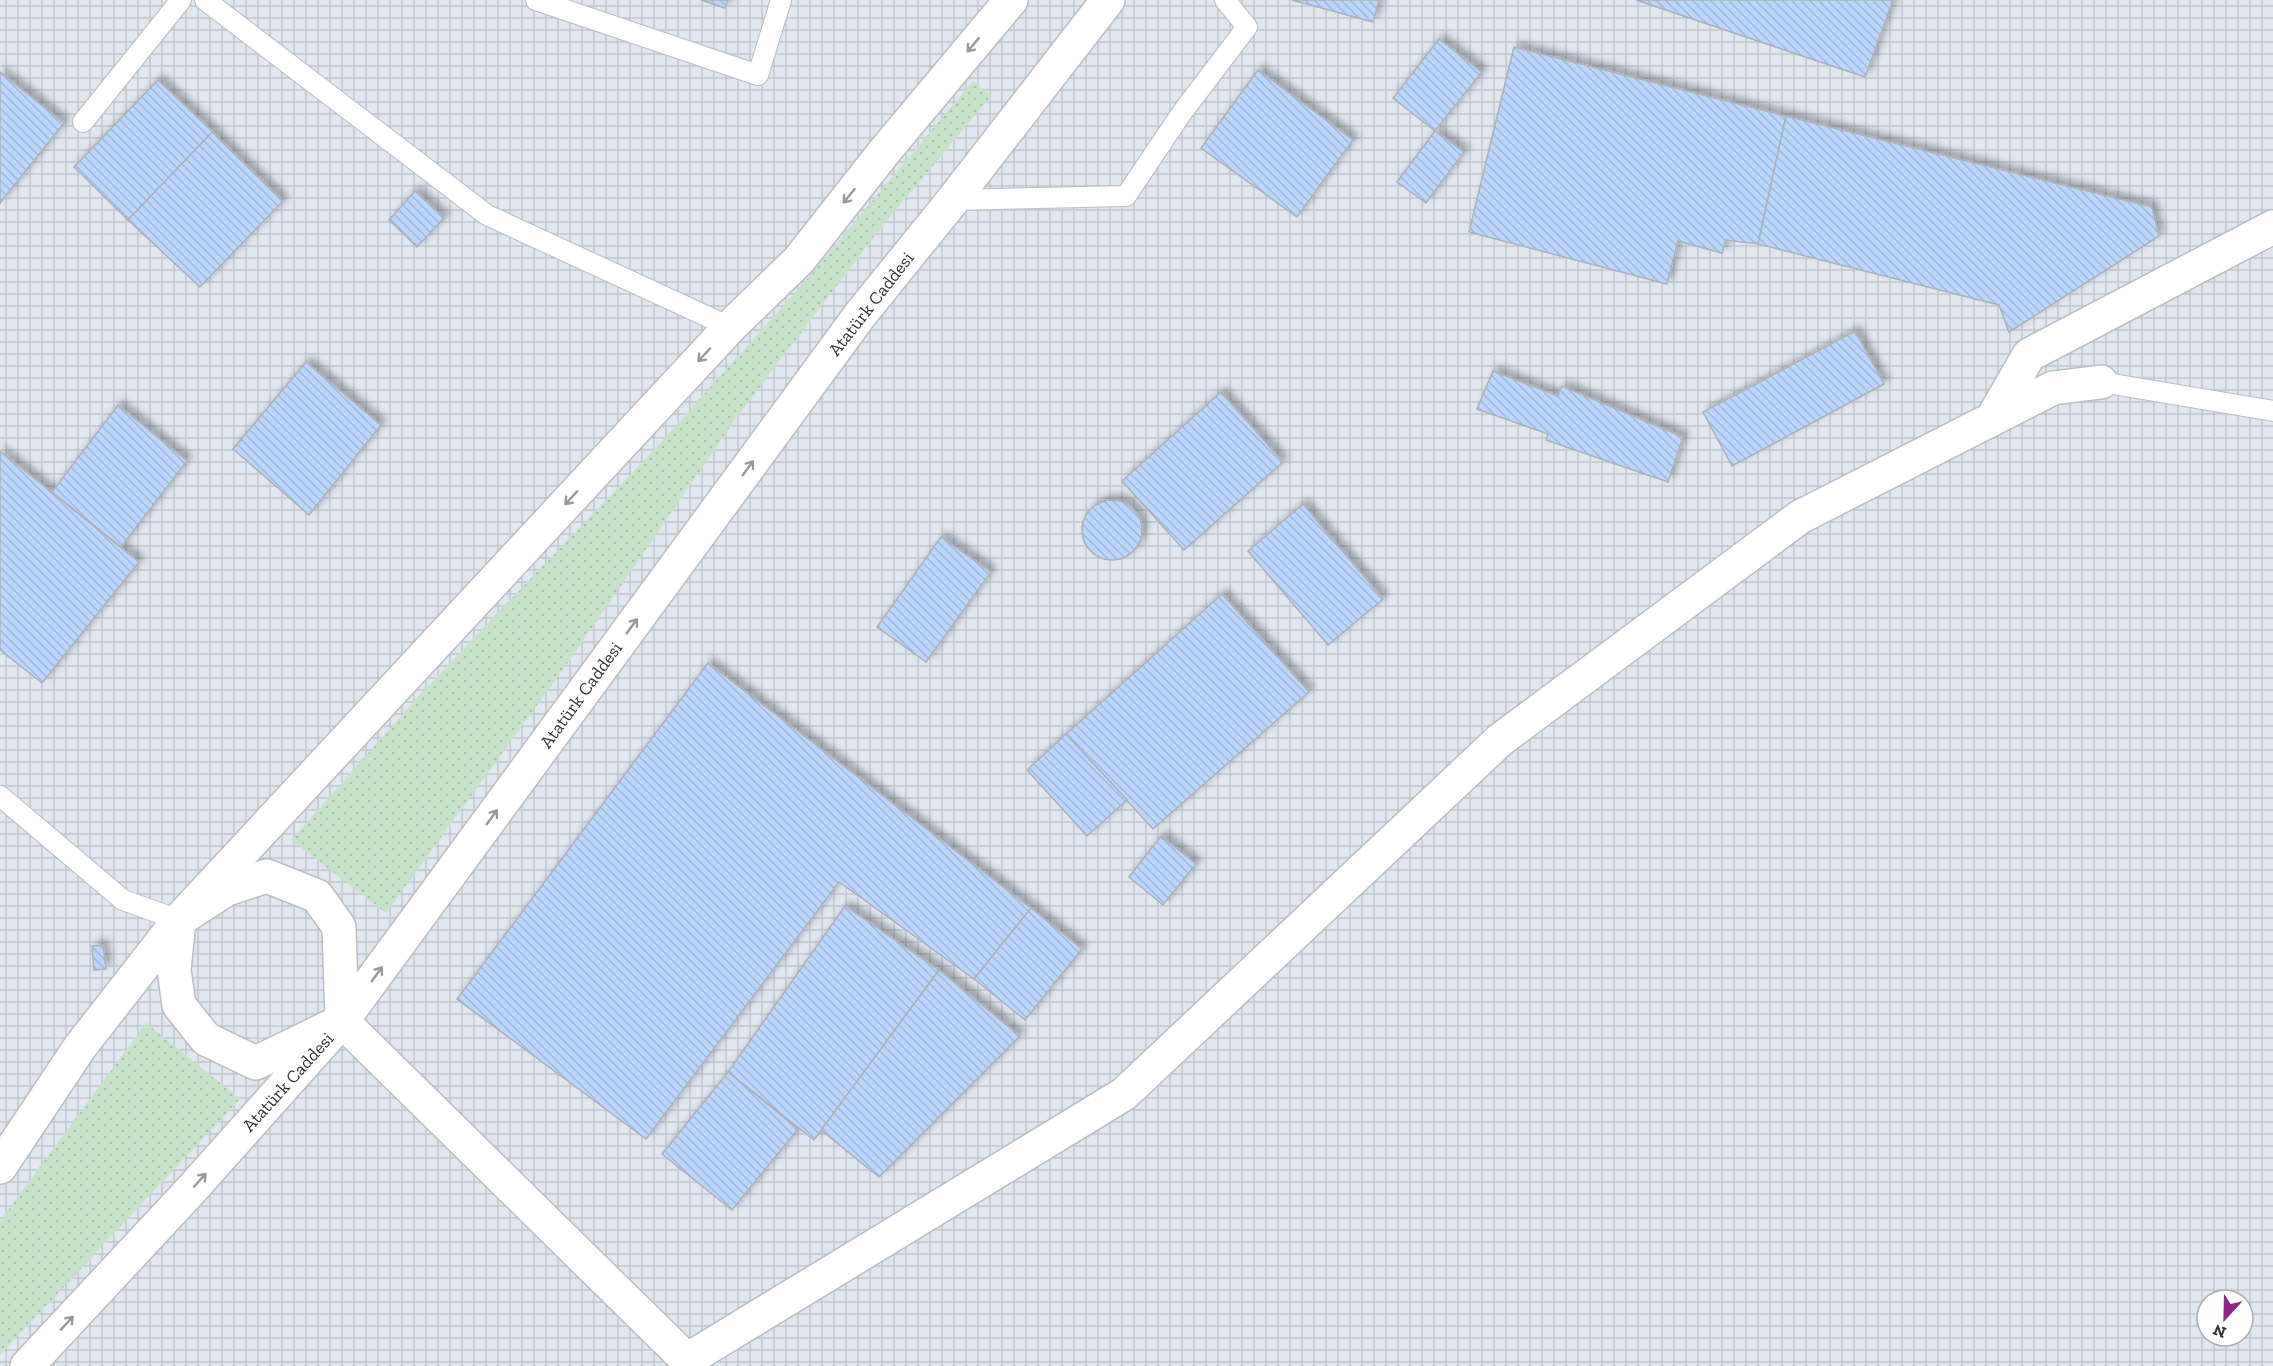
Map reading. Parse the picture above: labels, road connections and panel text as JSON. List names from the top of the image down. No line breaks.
{"streets":{"main road":["Atatürk Caddesi"]},"north":"bottom"}
